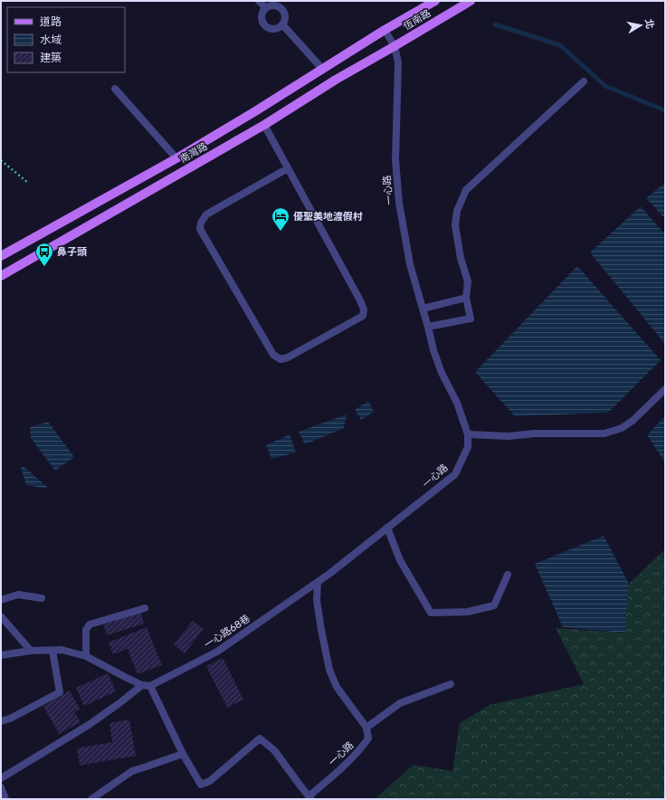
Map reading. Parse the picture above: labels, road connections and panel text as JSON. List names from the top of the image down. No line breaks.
{"streets":{"main road":["恆南路","南灣路"],"street":["一心路","一心路68巷"]},"crossings":[["恆南路","南灣路"],["恆南路","一心路"],["南灣路","一心路"],["一心路","一心路68巷"]],"places":{"hotel":["優聖美地渡假村"],"bus stop":["鼻子頭"]},"legend":["道路","水域","建築"],"north":"right"}
